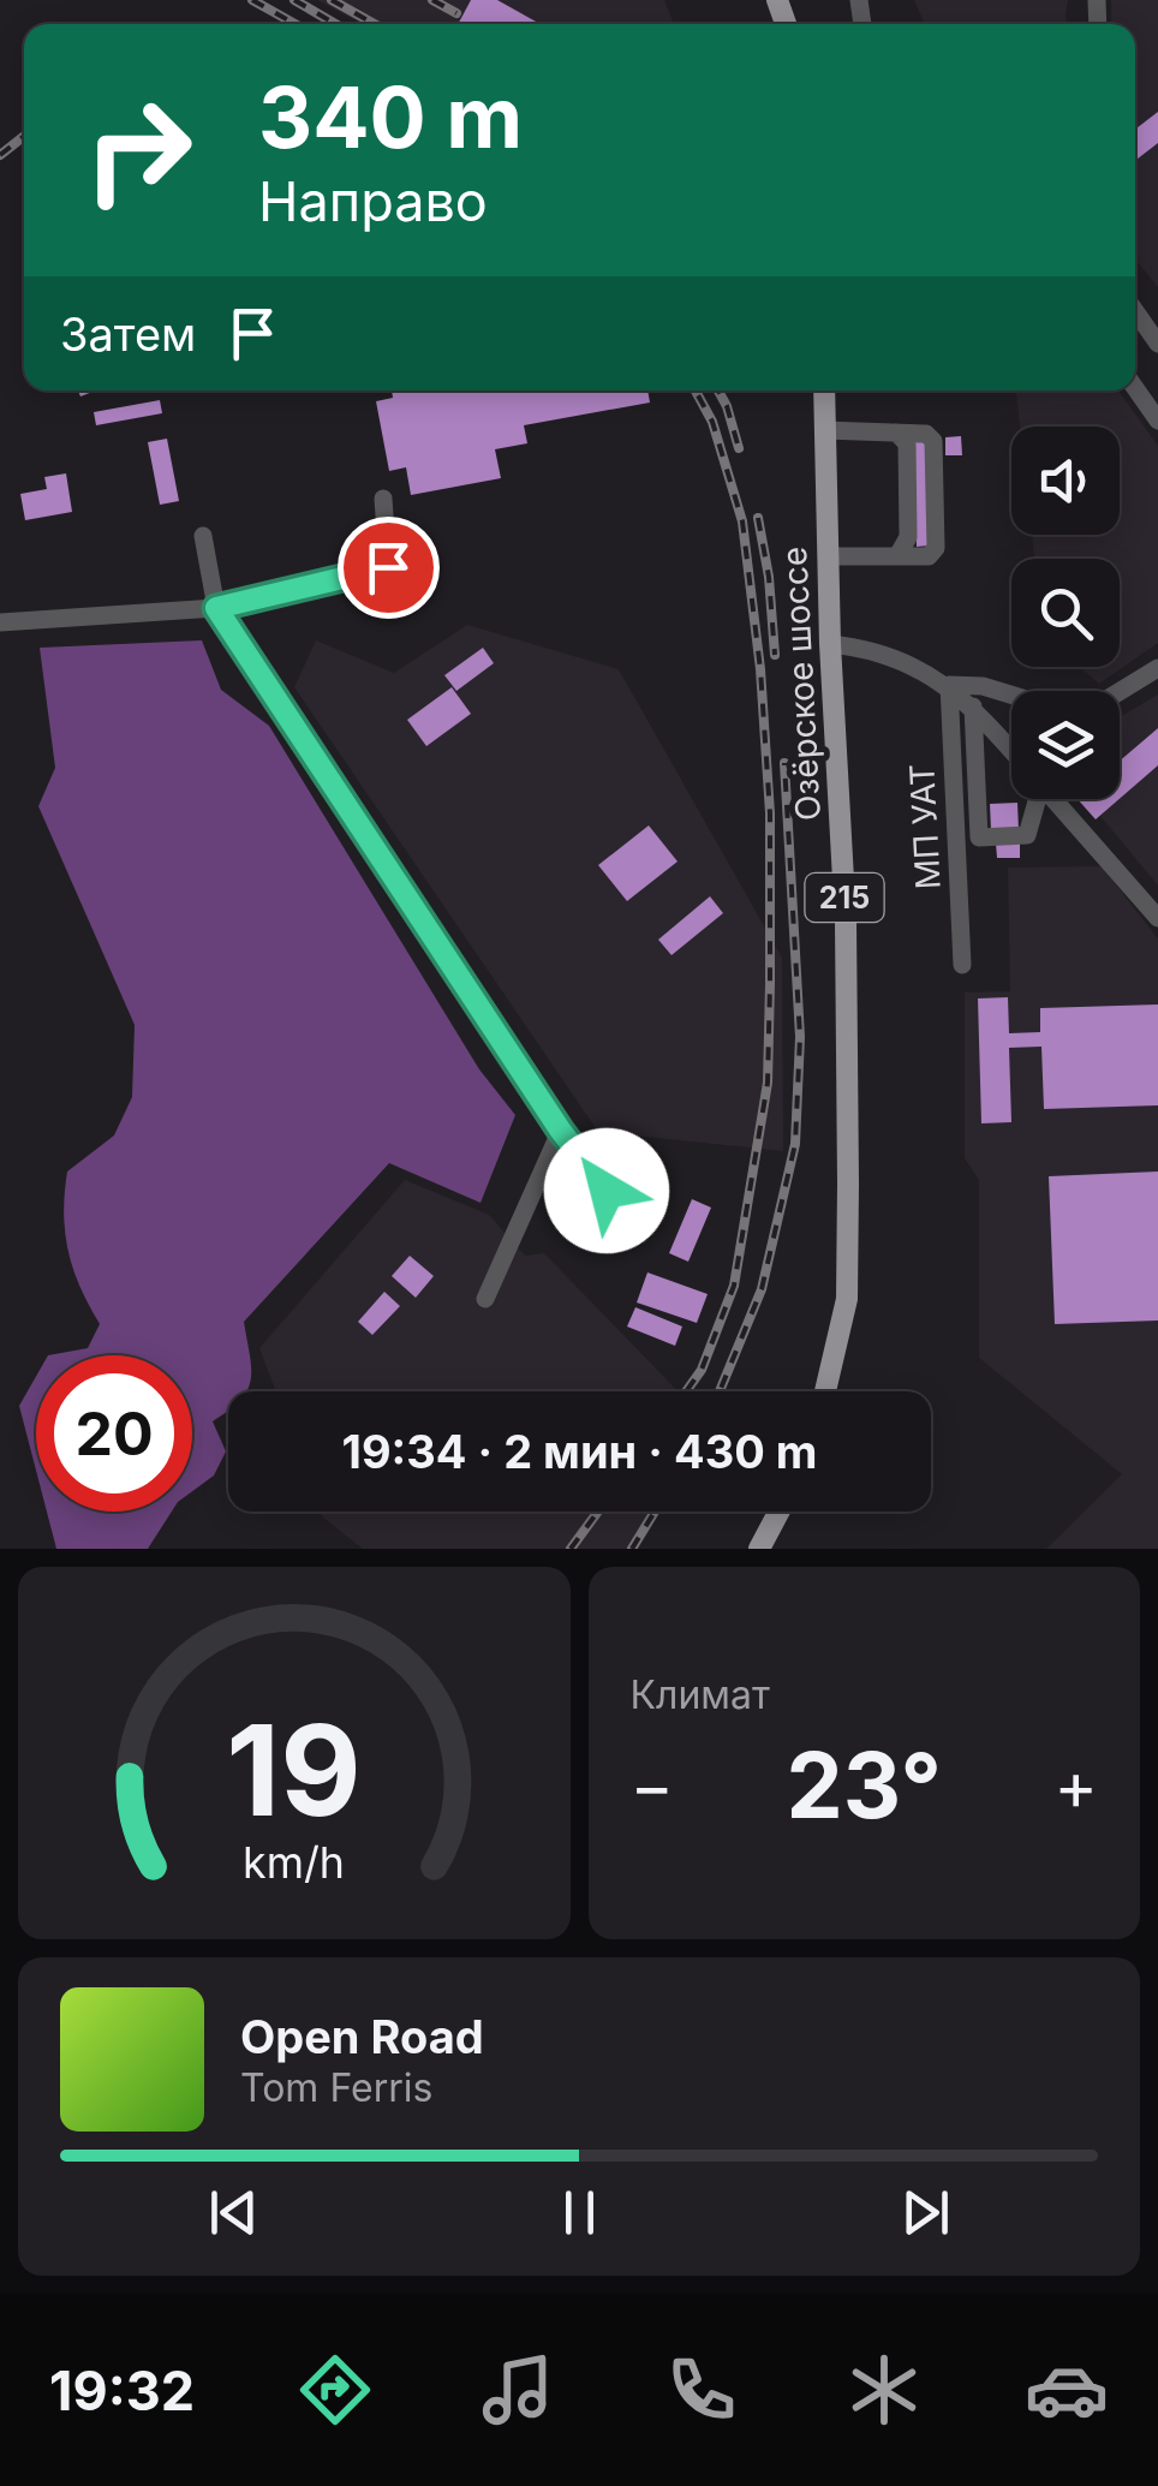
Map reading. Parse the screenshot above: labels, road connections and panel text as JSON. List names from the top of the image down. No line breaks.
{"streets":{"main road":["Озёрское шоссе","215"],"street":["МП УАТ"]},"page":{"turn":["340 m","Направо"],"then":"Затем","limit":"20","trip":"19:34 · 2 мин · 430 m","tile":"Климат","heat":["−","23°","+"],"song":["Open Road","Tom Ferris"],"tabs":"19:32","gauge":["19","km/h"]}}
